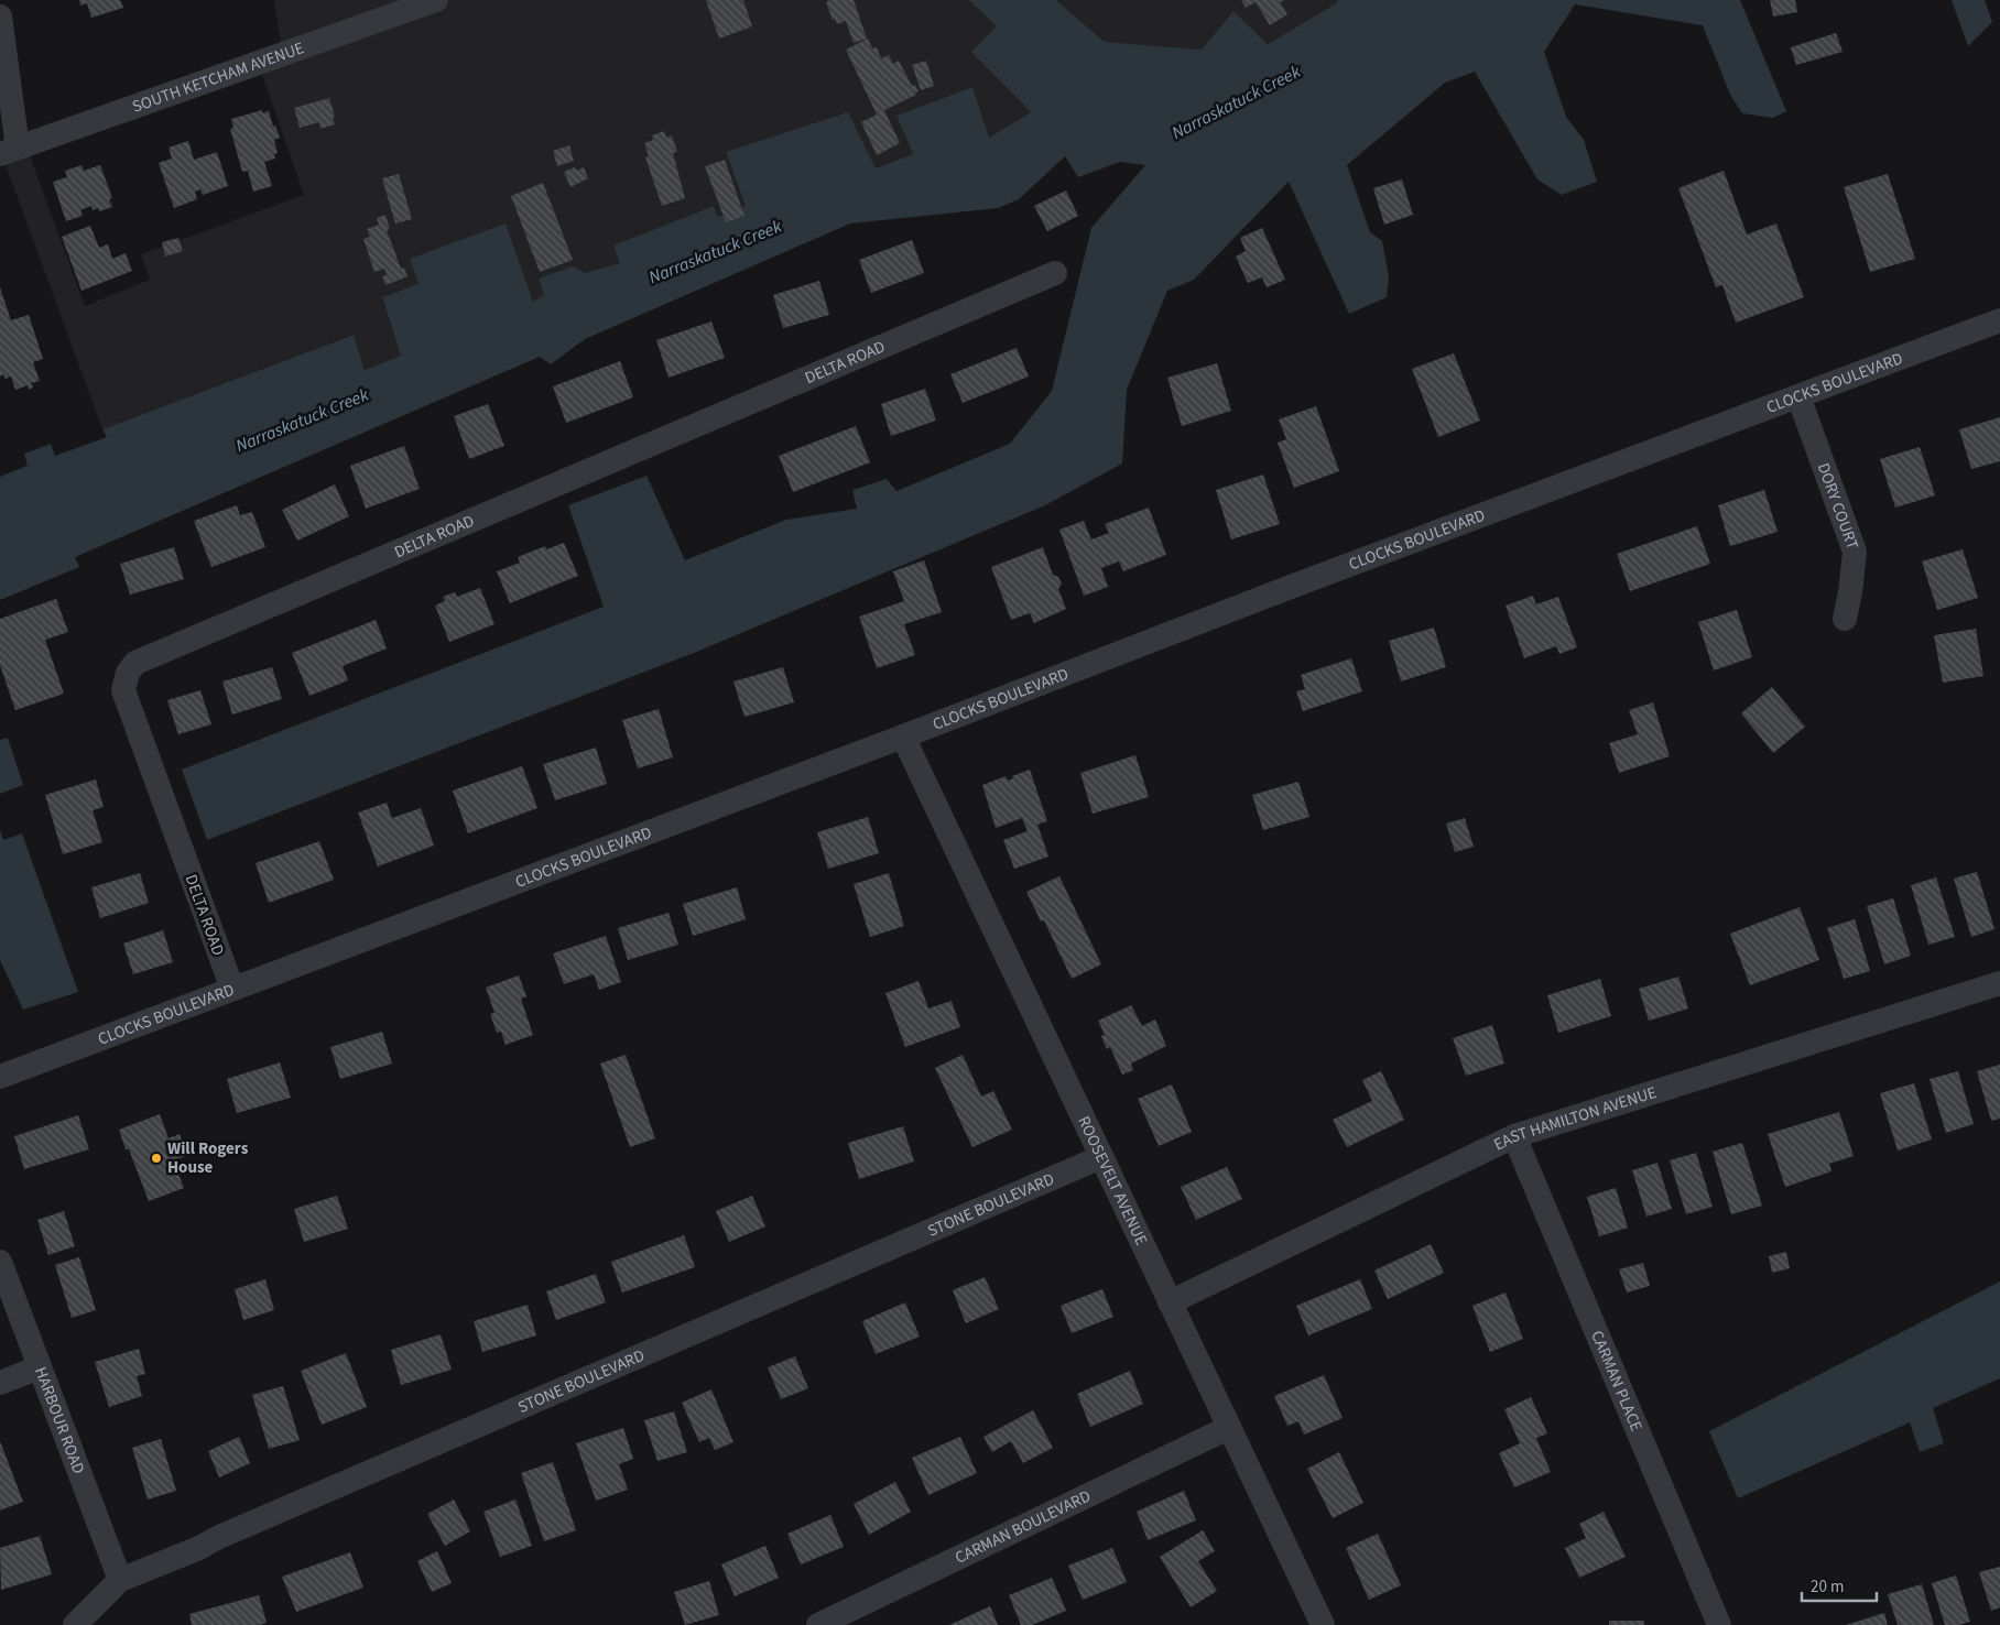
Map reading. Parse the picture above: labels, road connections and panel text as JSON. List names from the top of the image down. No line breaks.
{"streets":{"street":["SOUTH KETCHAM AVENUE","DELTA ROAD","CLOCKS BOULEVARD","DORY COURT","EAST HAMILTON AVENUE","ROOSEVELT AVENUE","STONE BOULEVARD","CARMAN PLACE","HARBOUR ROAD","CARMAN BOULEVARD"]},"crossings":[["DELTA ROAD","CLOCKS BOULEVARD"],["CLOCKS BOULEVARD","DORY COURT"],["CLOCKS BOULEVARD","ROOSEVELT AVENUE"],["EAST HAMILTON AVENUE","ROOSEVELT AVENUE"],["EAST HAMILTON AVENUE","CARMAN PLACE"],["ROOSEVELT AVENUE","STONE BOULEVARD"],["ROOSEVELT AVENUE","CARMAN BOULEVARD"],["STONE BOULEVARD","HARBOUR ROAD"]],"water":["Narraskatuck Creek"],"places":["Will Rogers House"],"scale_bar":"20 m"}
